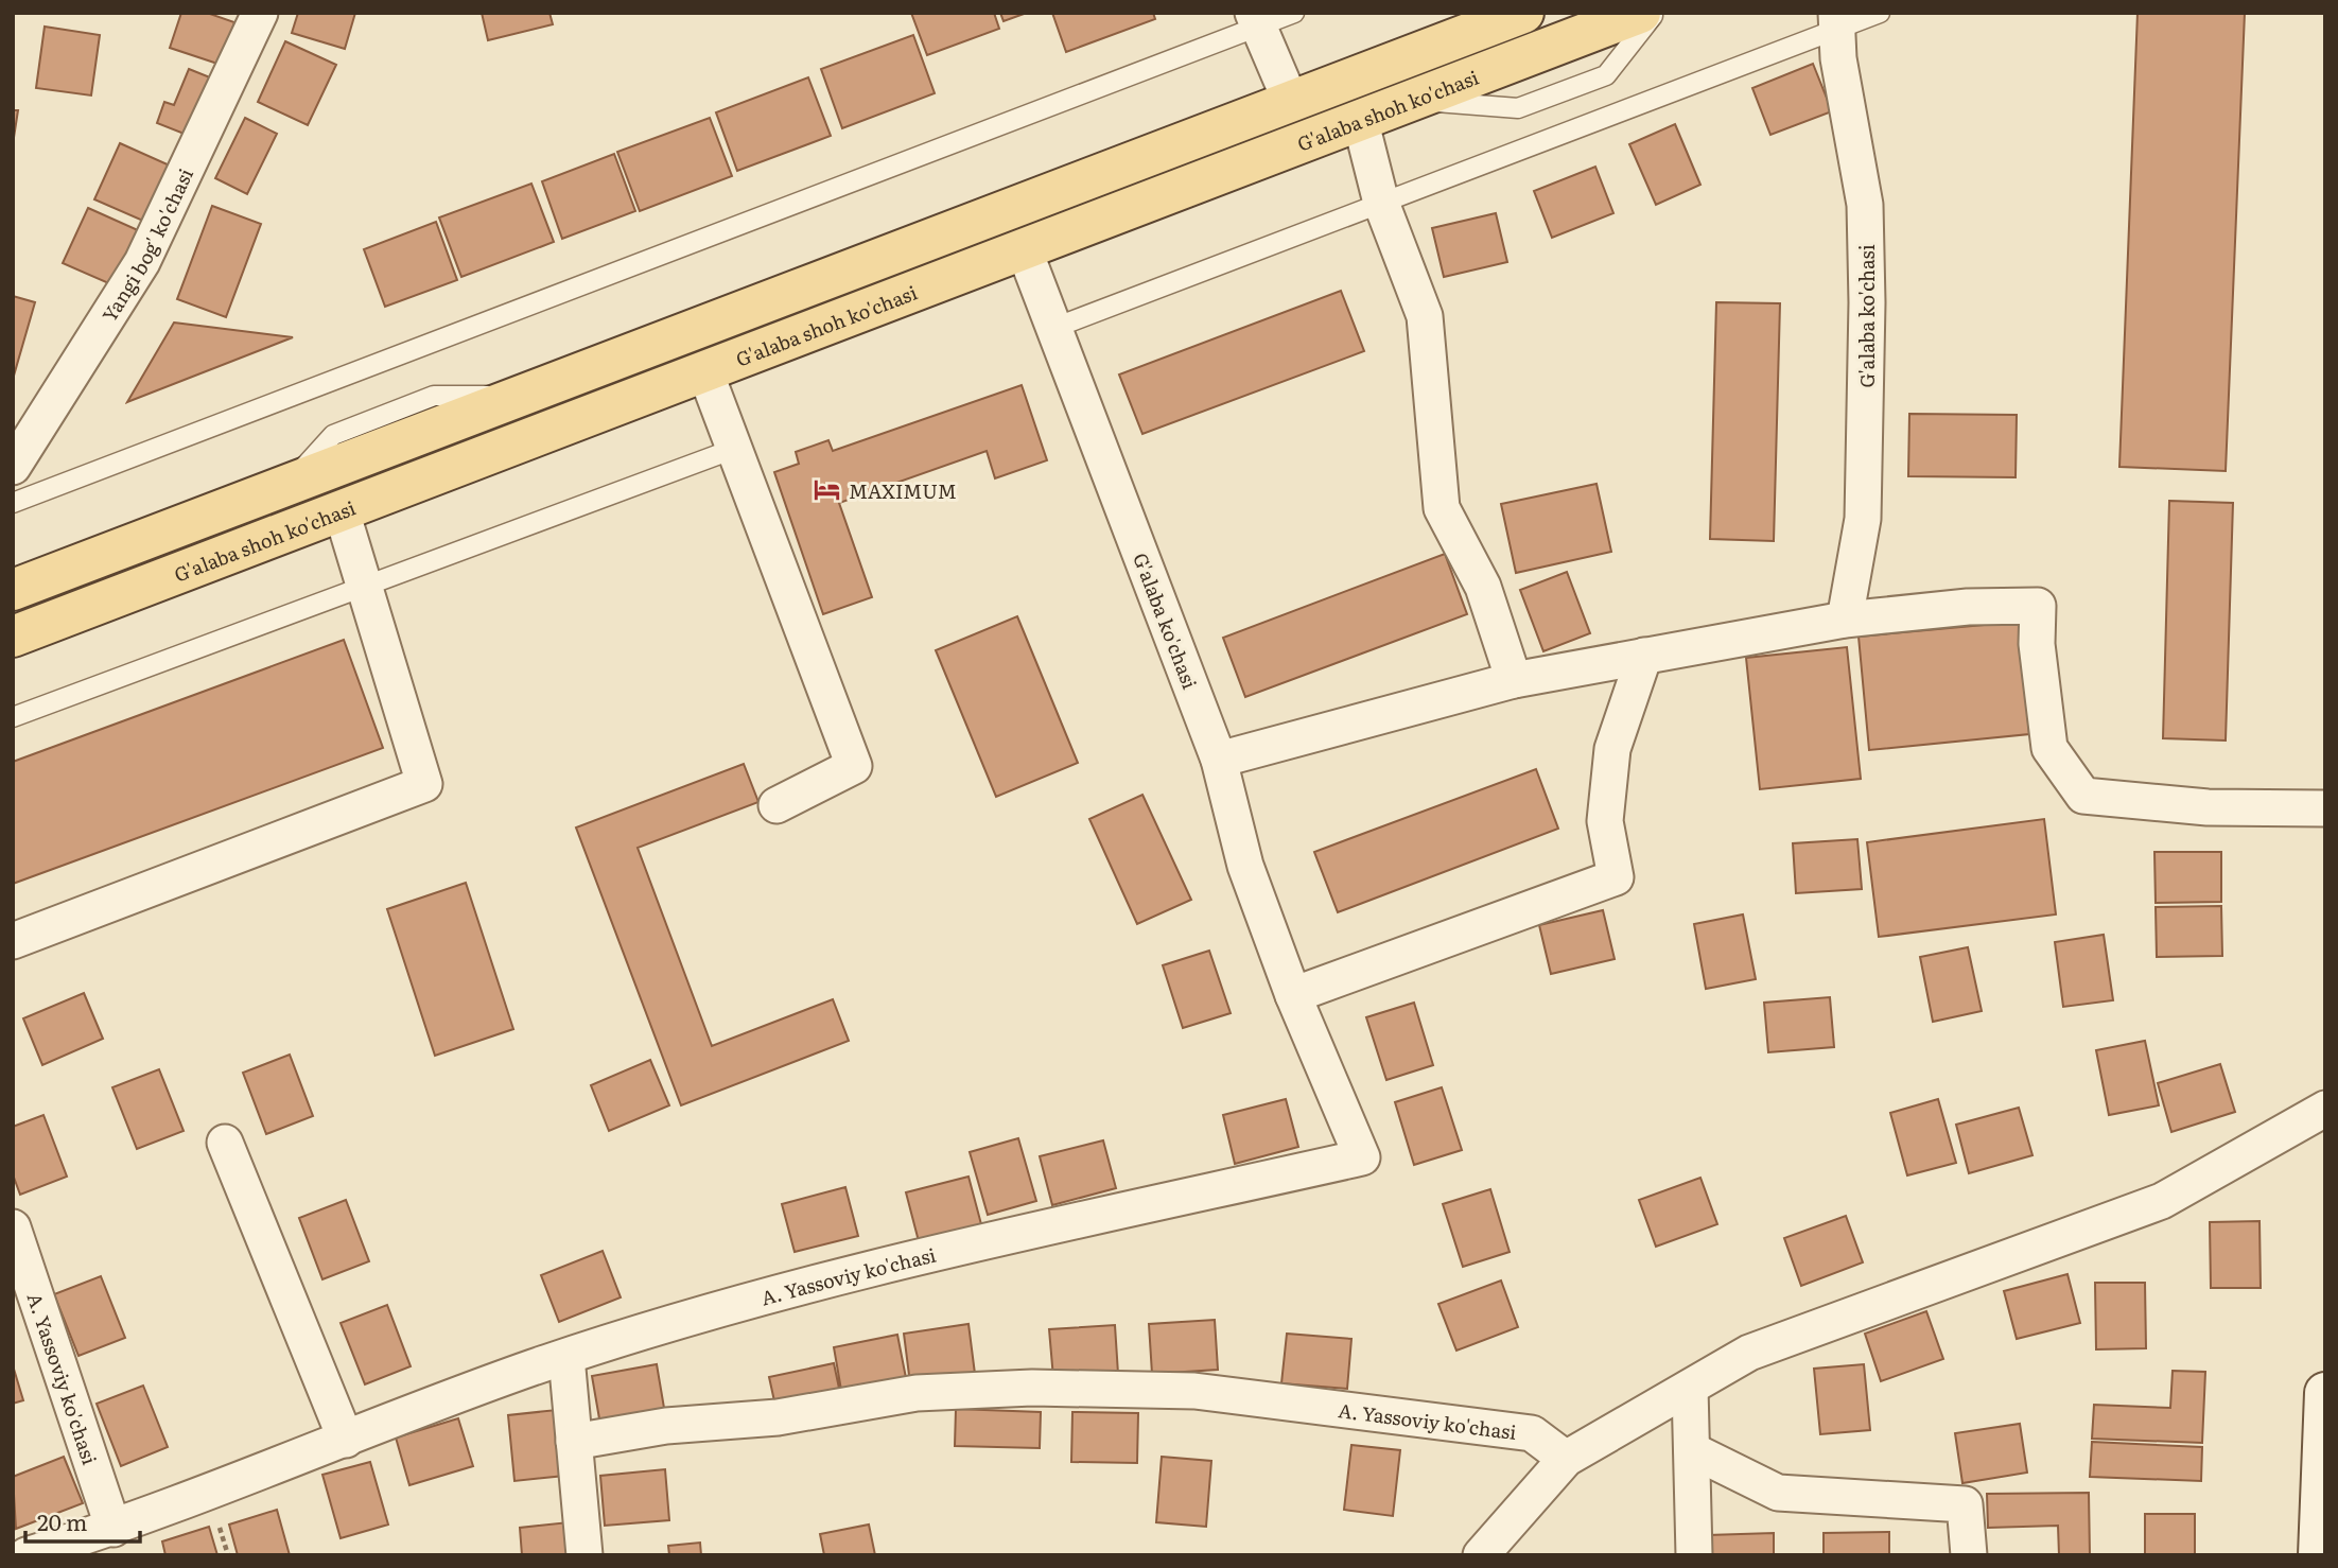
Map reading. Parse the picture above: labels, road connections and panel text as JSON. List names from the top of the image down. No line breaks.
{"streets":{"main road":["G'alaba shoh ko'chasi"],"street":["Yangi bog' ko'chasi","G'alaba ko'chasi","A. Yassoviy ko'chasi"]},"crossings":[["G'alaba shoh ko'chasi","G'alaba ko'chasi"],["G'alaba ko'chasi","A. Yassoviy ko'chasi"]],"places":{"hotel":["MAXIMUM"]},"scale_bar":"20 m"}
